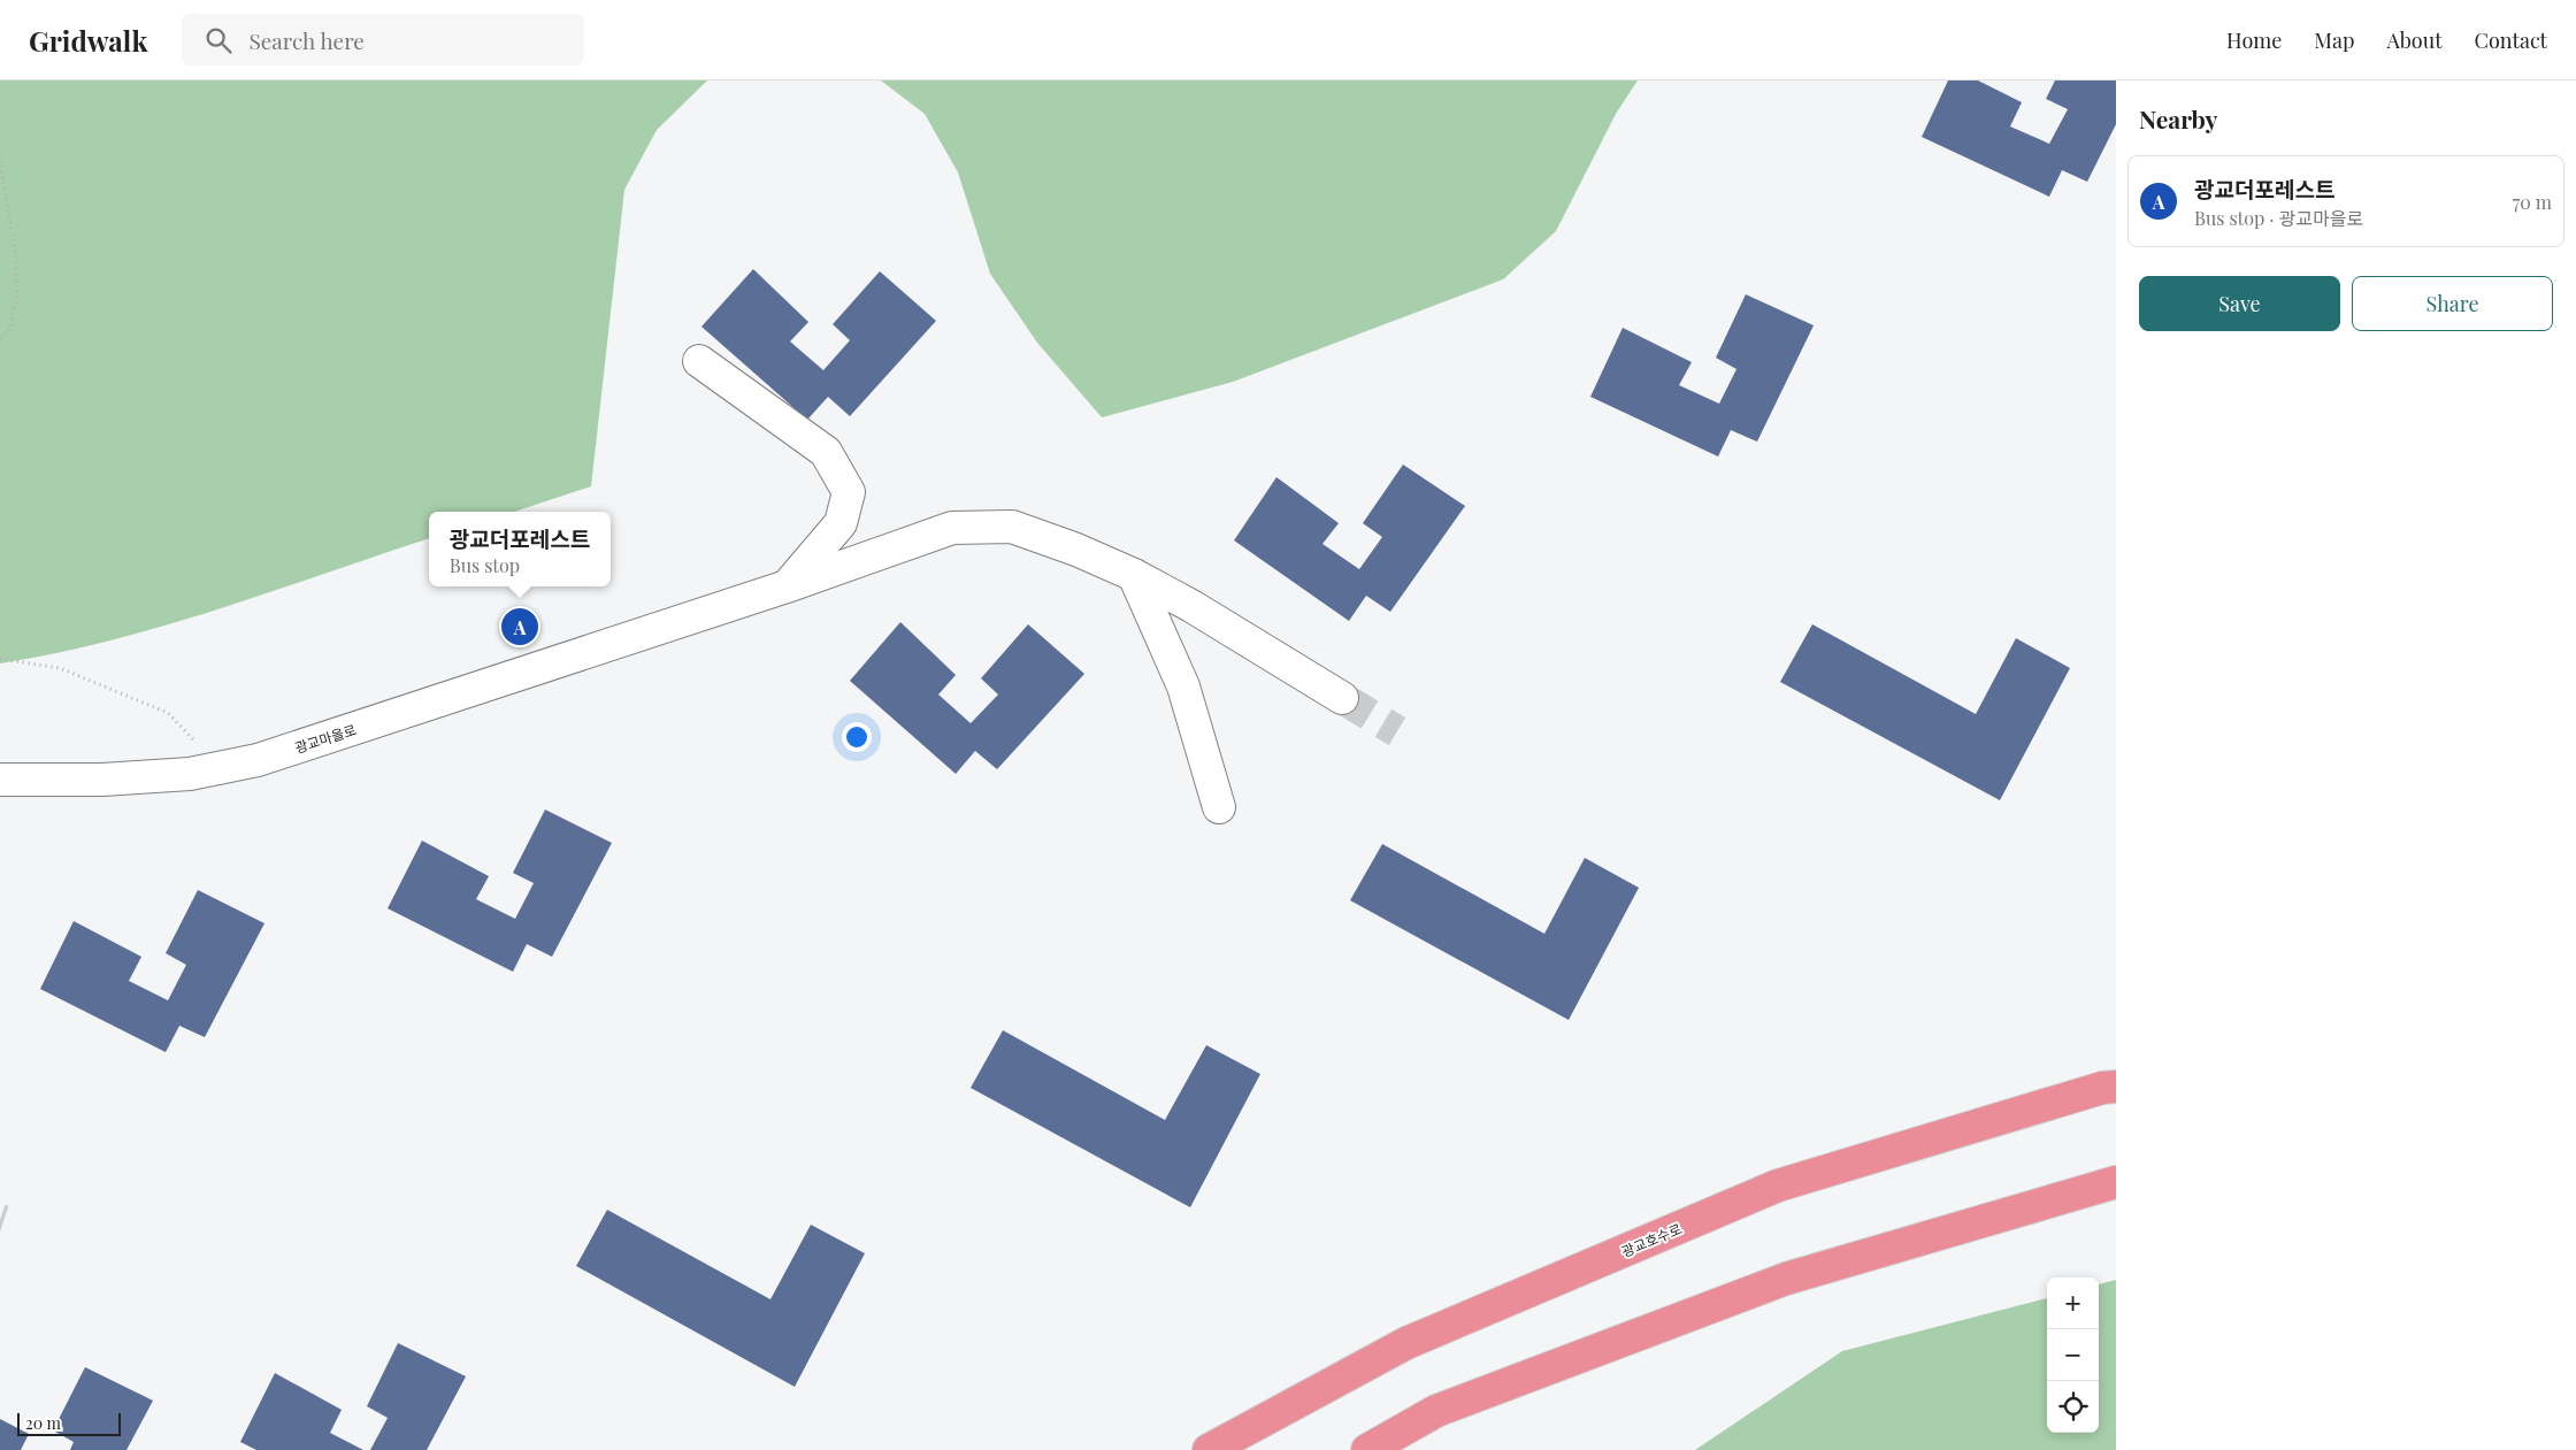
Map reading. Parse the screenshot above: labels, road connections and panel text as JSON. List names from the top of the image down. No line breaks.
{"streets":{"highway":["광교호수로"],"street":["광교마을로"]},"scale_bar":"20 m","page":{"header":"Gridwalk","search":"Search here","nav":["Home","Map","About","Contact"],"heading":"Nearby","list":[{"mark":"A","name":"광교더포레스트","note":"Bus stop · 광교마을로","value":"70 m"}],"buttons":["Save","Share"],"popup":["광교더포레스트","Bus stop"],"pins":"A","map_buttons":["+","−"],"scale":"20 m"}}
